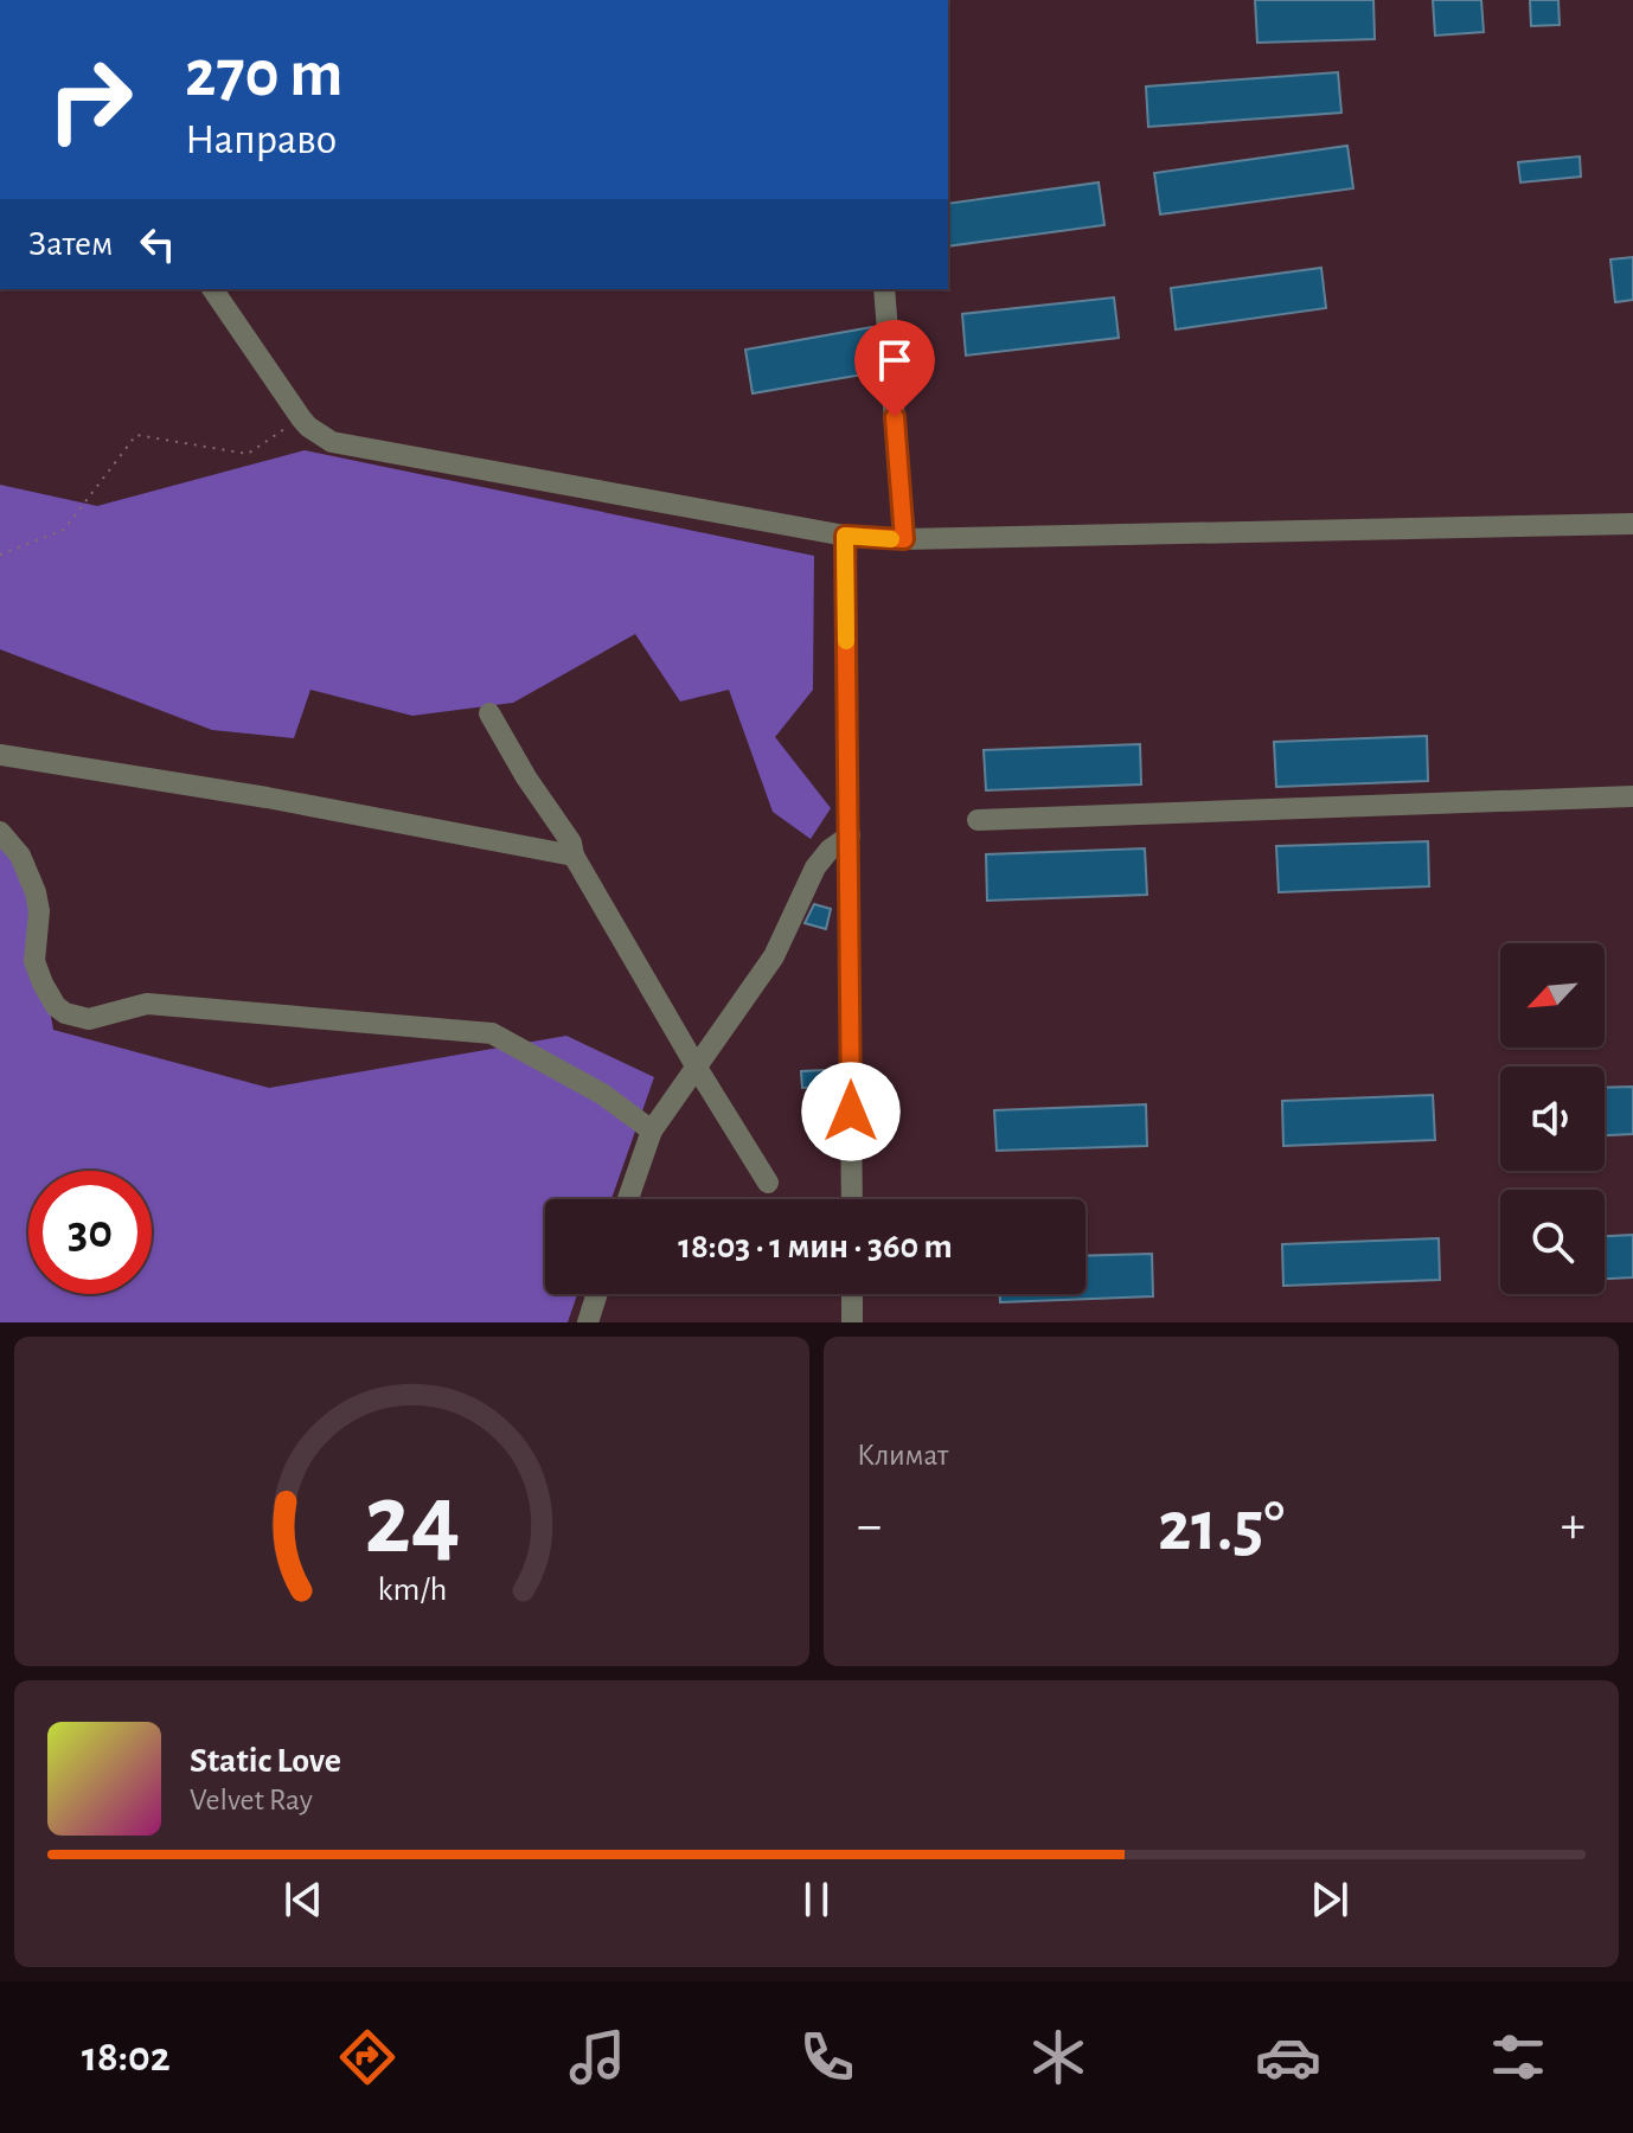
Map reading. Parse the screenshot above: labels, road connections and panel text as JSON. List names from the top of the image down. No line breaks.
{"north":"bottom left","page":{"turn":["270 m","Направо"],"then":"Затем","limit":"30","trip":"18:03 · 1 мин · 360 m","tile":"Климат","heat":["−","21.5°","+"],"song":["Static Love","Velvet Ray"],"tabs":"18:02","gauge":["24","km/h"]}}
